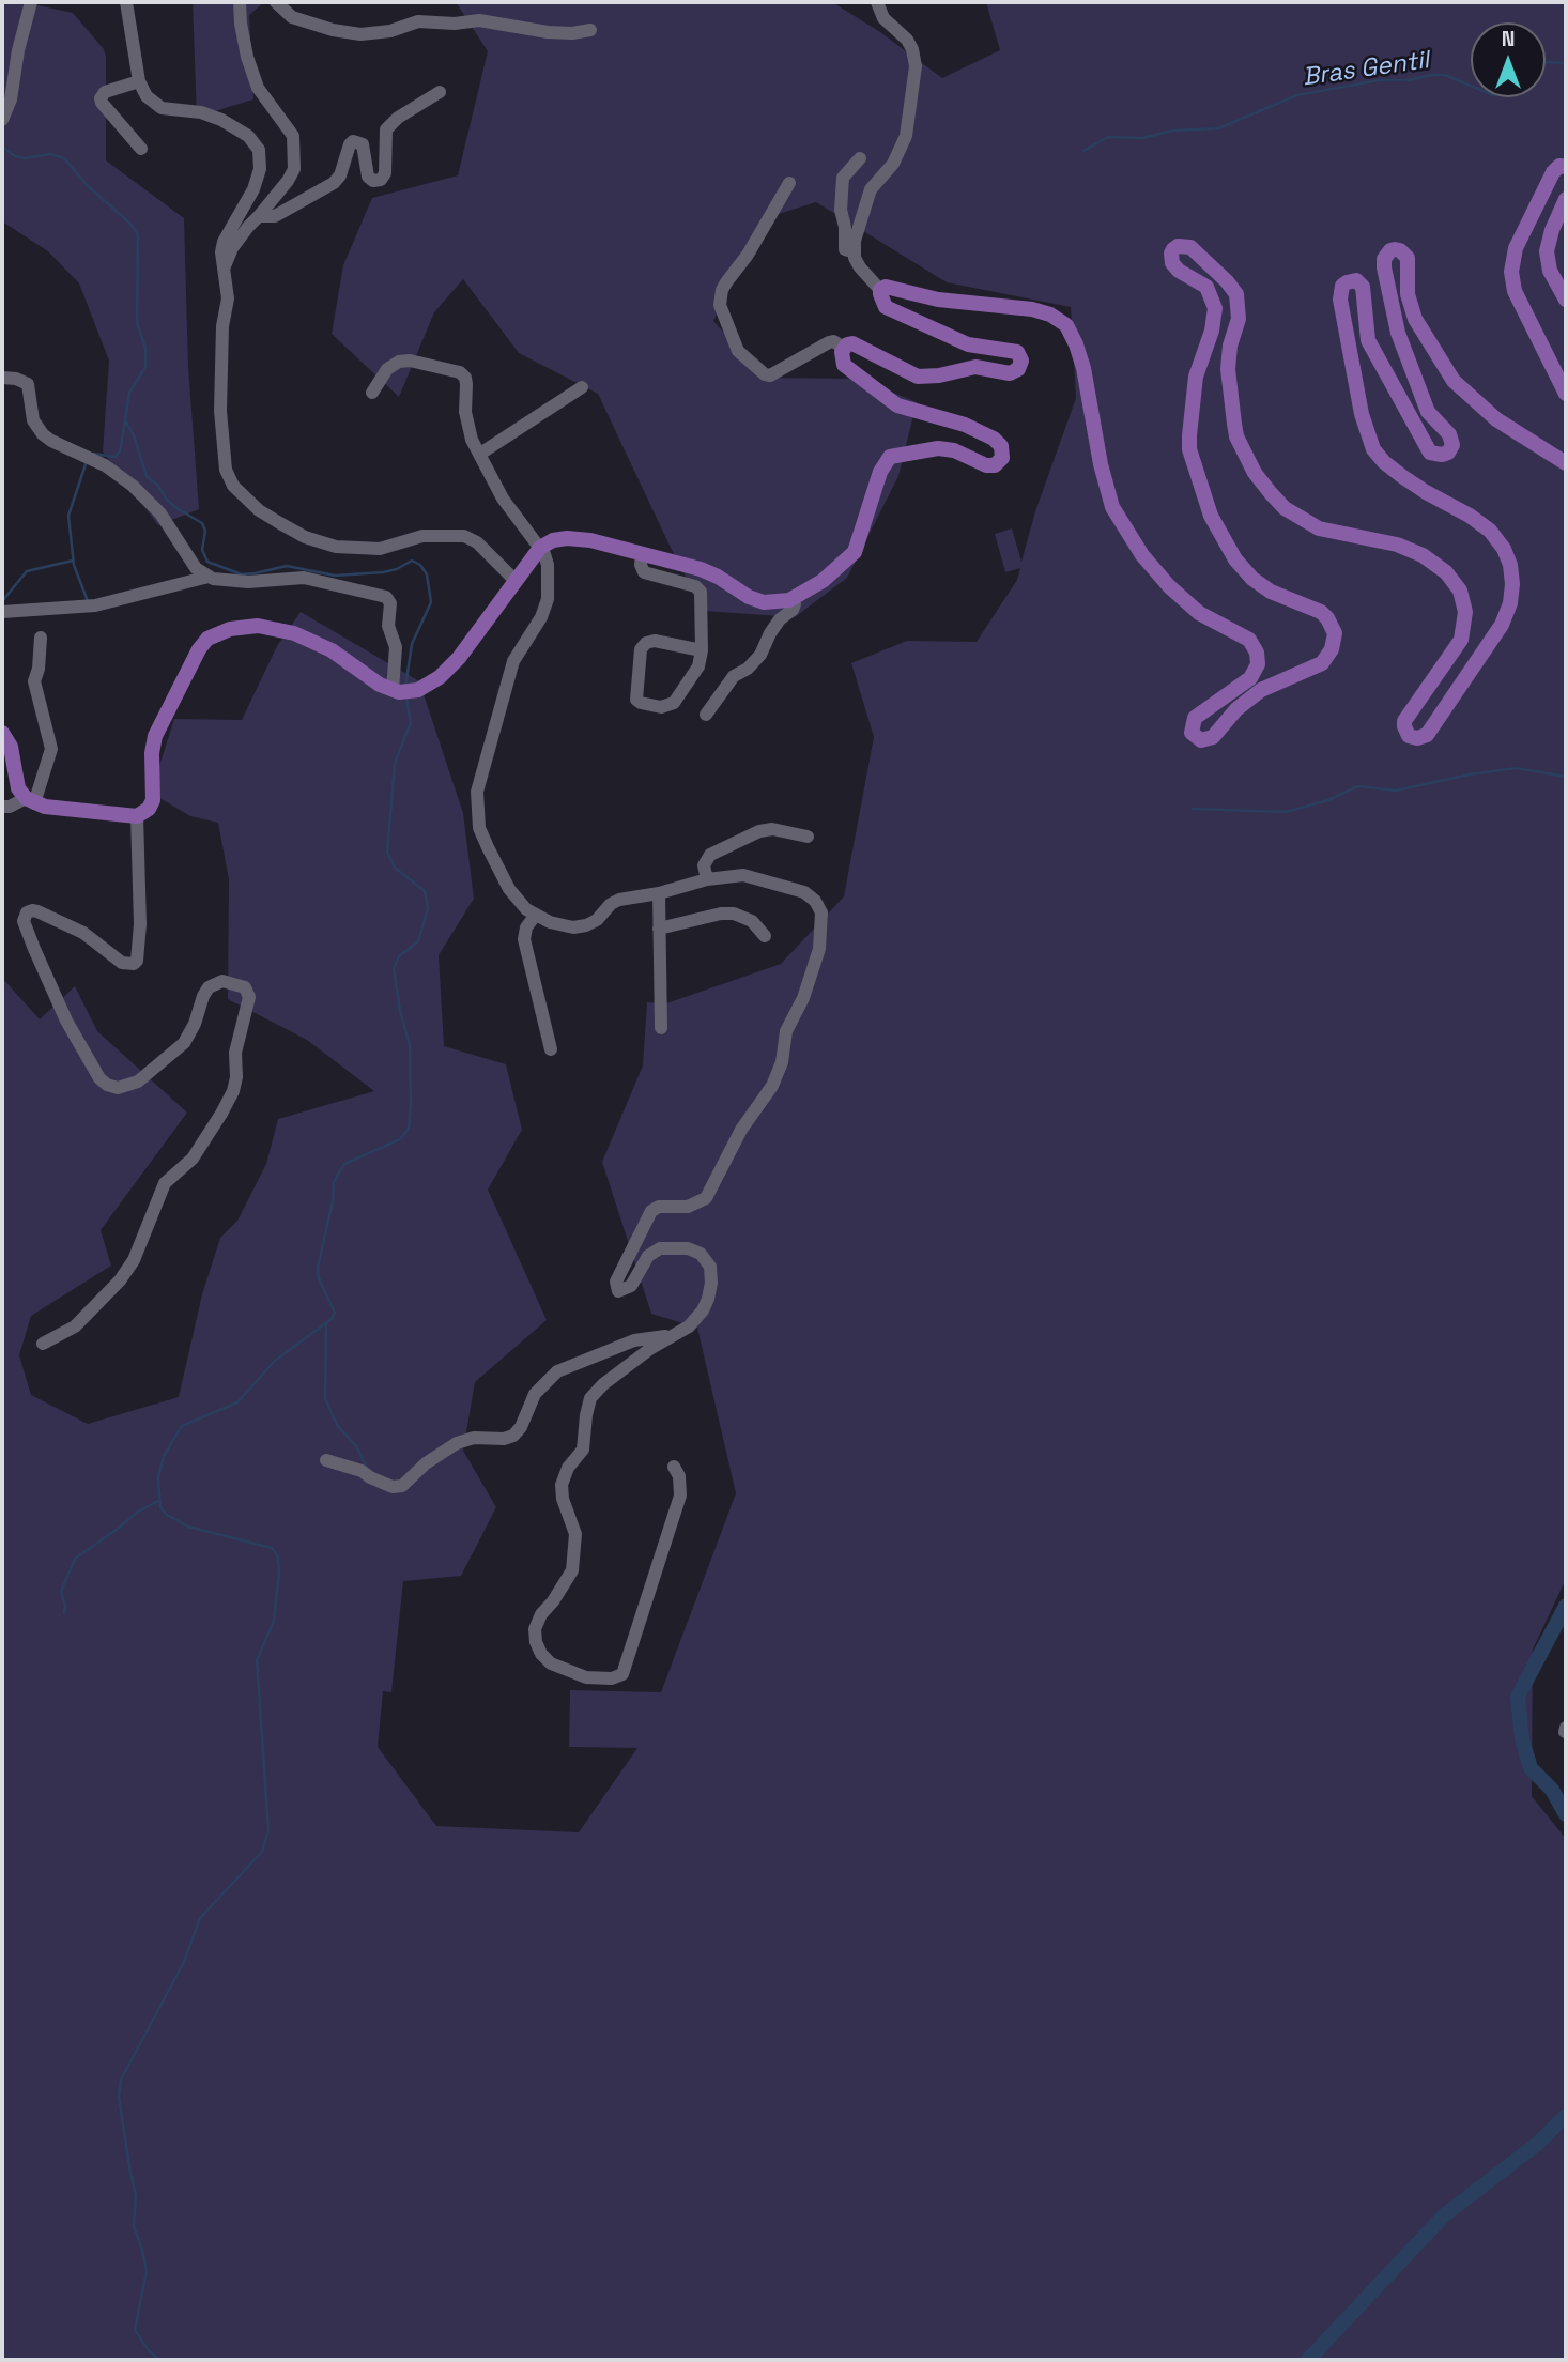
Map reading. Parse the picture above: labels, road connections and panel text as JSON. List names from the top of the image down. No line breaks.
{"water":["Bras Gentil"],"north":"top"}
